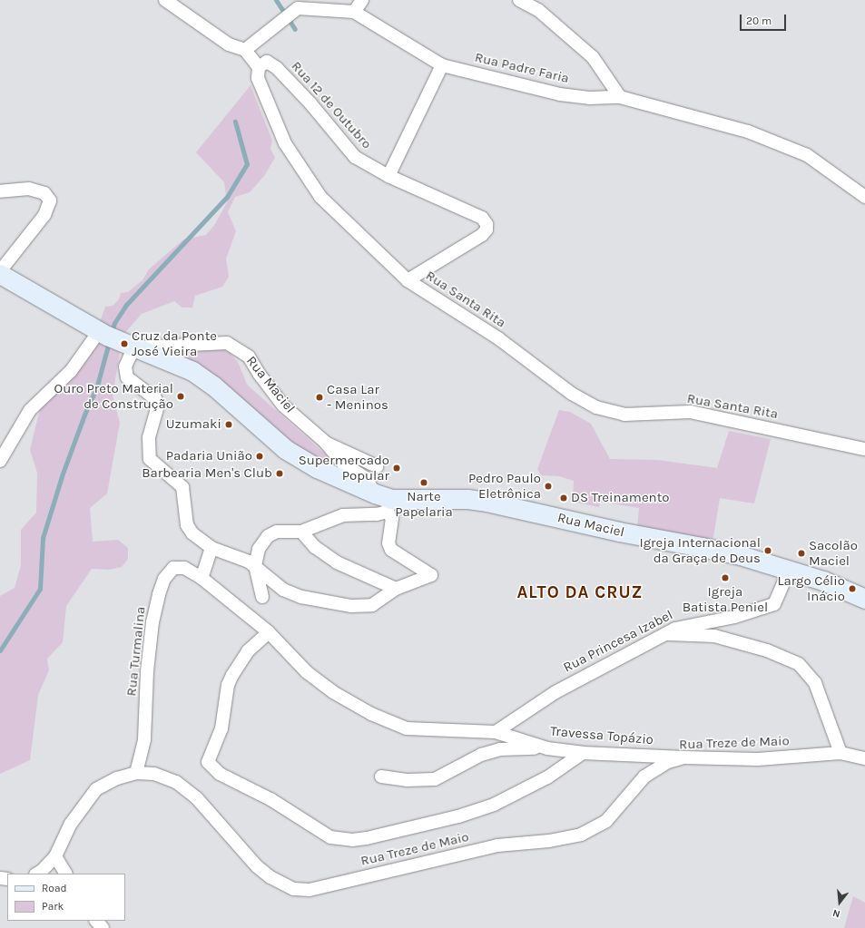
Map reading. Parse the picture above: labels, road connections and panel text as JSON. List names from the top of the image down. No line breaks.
{"streets":{"main road":["Rua Maciel"],"street":["Rua Padre Faria","Rua 12 de Outubro","Rua Santa Rita","Rua Princesa Izabel","Rua Turmalina","Travessa Topázio","Rua Treze de Maio"]},"crossings":[["Rua 12 de Outubro","Rua Santa Rita"],["Rua Maciel","Rua Princesa Izabel"],["Rua Princesa Izabel","Travessa Topázio"],["Rua Turmalina","Travessa Topázio"],["Rua Turmalina","Rua Treze de Maio"],["Travessa Topázio","Rua Treze de Maio"]],"districts":["ALTO DA CRUZ"],"places":["Cruz da Ponte José Vieira","Ouro Preto Material de Construção","Casa Lar - Meninos","Uzumaki","Padaria União","Supermercado Popular","Barbearia Men's Club","Narte Papelaria","Pedro Paulo Eletrônica","DS Treinamento","Igreja Internacional da Graça de Deus","Sacolão Maciel","Igreja Batista Peniel","Largo Célio Inácio"],"legend":["Road","Park"],"scale_bar":"20 m","north":"bottom"}
